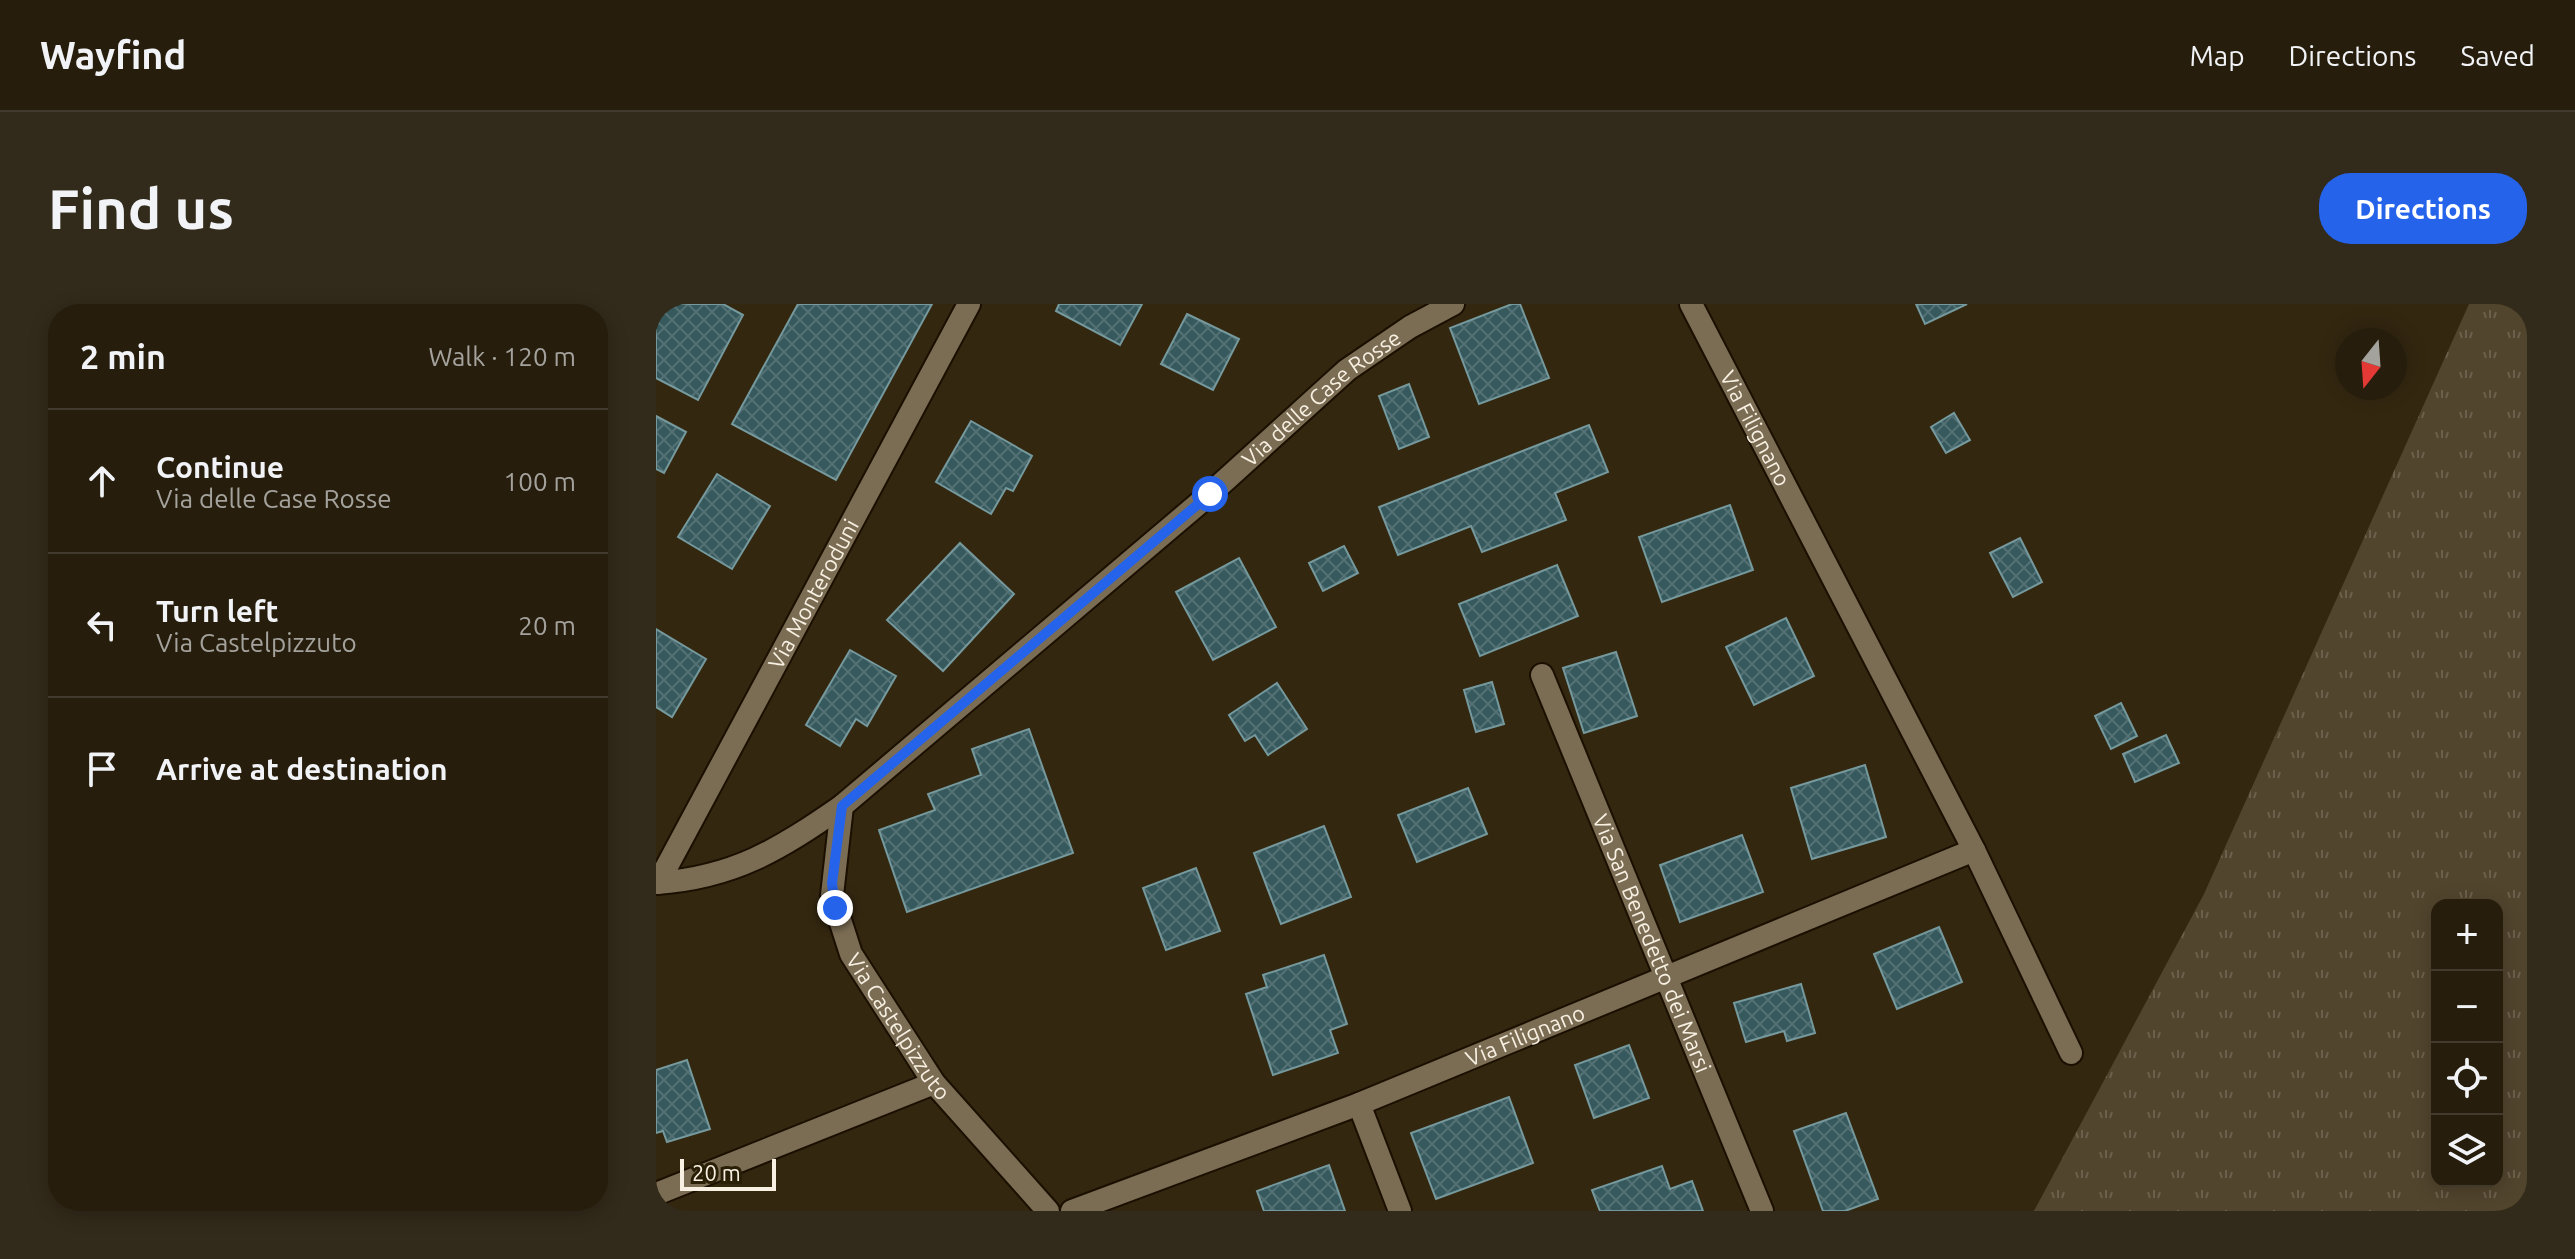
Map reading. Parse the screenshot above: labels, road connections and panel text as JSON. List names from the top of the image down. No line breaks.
{"streets":{"street":["Via delle Case Rosse","Via Filignano","Via Monteroduni","Via San Benedetto dei Marsi","Via Castelpizzuto"]},"crossings":[["Via delle Case Rosse","Via Monteroduni"],["Via delle Case Rosse","Via Castelpizzuto"],["Via Filignano","Via San Benedetto dei Marsi"]],"scale_bar":"20 m","north":"bottom","page":{"header":"Wayfind","nav":["Map","Directions","Saved"],"buttons":"Directions","title":"Find us","heading":["2 min","Walk · 120 m"],"list":[["Continue","Via delle Case Rosse","100 m"],["Turn left","Via Castelpizzuto","20 m"],"Arrive at destination"],"map_buttons":["+","−"],"scale":"20 m"}}
